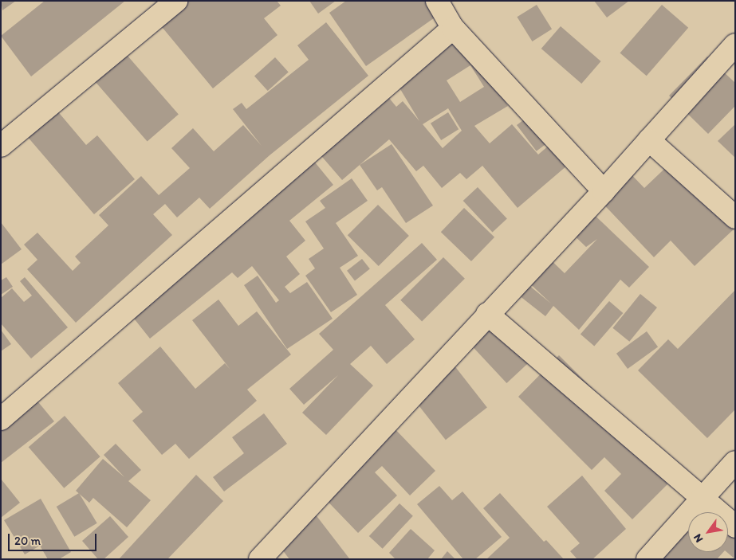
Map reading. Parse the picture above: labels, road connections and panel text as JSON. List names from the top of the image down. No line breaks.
{"scale_bar":"20 m","north":"bottom left"}
